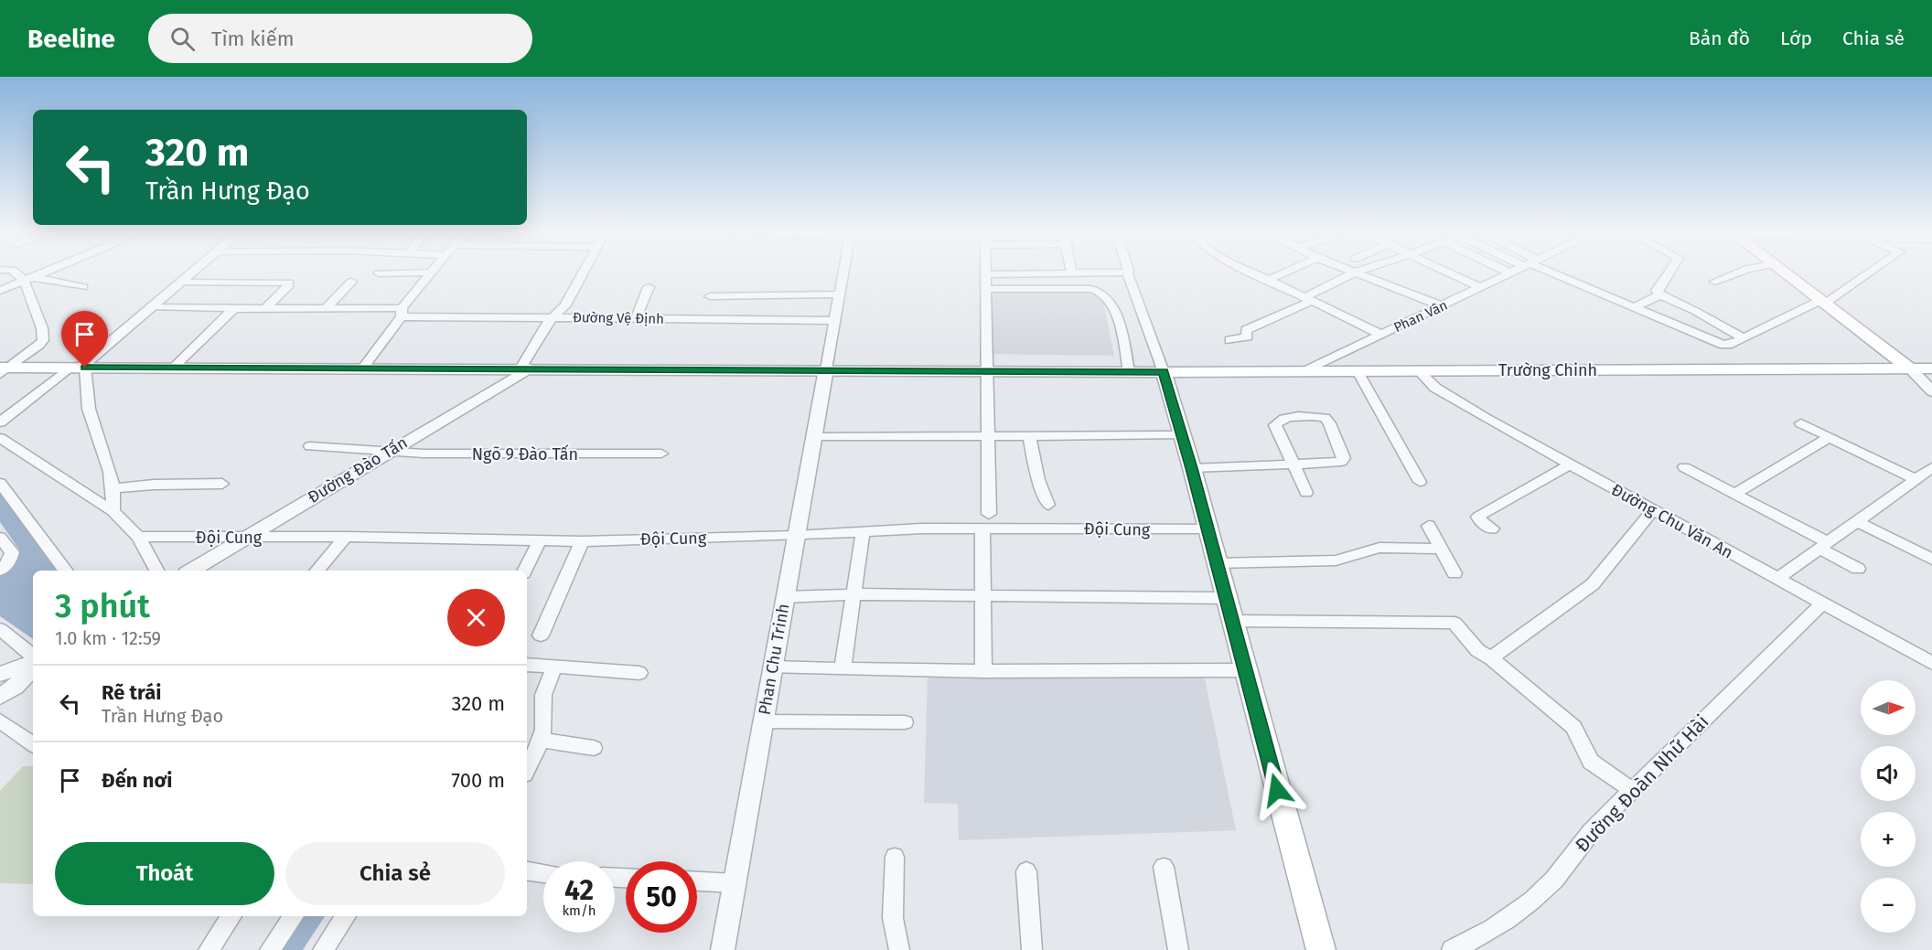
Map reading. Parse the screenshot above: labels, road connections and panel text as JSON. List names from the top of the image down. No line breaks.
{"streets":{"main road":["Trường Chinh"],"street":["Phan Vân","Đường Vệ Định","Ngõ 9 Đào Tấn","Đường Đào Tấn","Đường Chu Văn An","Đội Cung","Phan Chu Trinh","Đường Đoàn Nhữ Hài"]},"crossings":[["Phan Vân","Trường Chinh"],["Trường Chinh","Đường Đào Tấn"],["Trường Chinh","Đường Chu Văn An"],["Trường Chinh","Phan Chu Trinh"],["Ngõ 9 Đào Tấn","Đường Đào Tấn"],["Đường Đào Tấn","Đội Cung"],["Đường Chu Văn An","Đường Đoàn Nhữ Hài"],["Đội Cung","Phan Chu Trinh"]],"north":"right","page":{"header":"Beeline","search":"Tìm kiếm","nav":["Bản đồ","Lớp","Chia sẻ"],"turn":["320 m","Trần Hưng Đạo"],"heading":["3 phút","1.0 km · 12:59"],"list":[{"name":"Rẽ trái","note":"Trần Hưng Đạo","value":"320 m"},{"name":"Đến nơi","value":"700 m"}],"map_buttons":["+","−"],"buttons":["Thoát","Chia sẻ"],"speed":"42 km/h","limit":"50"}}
